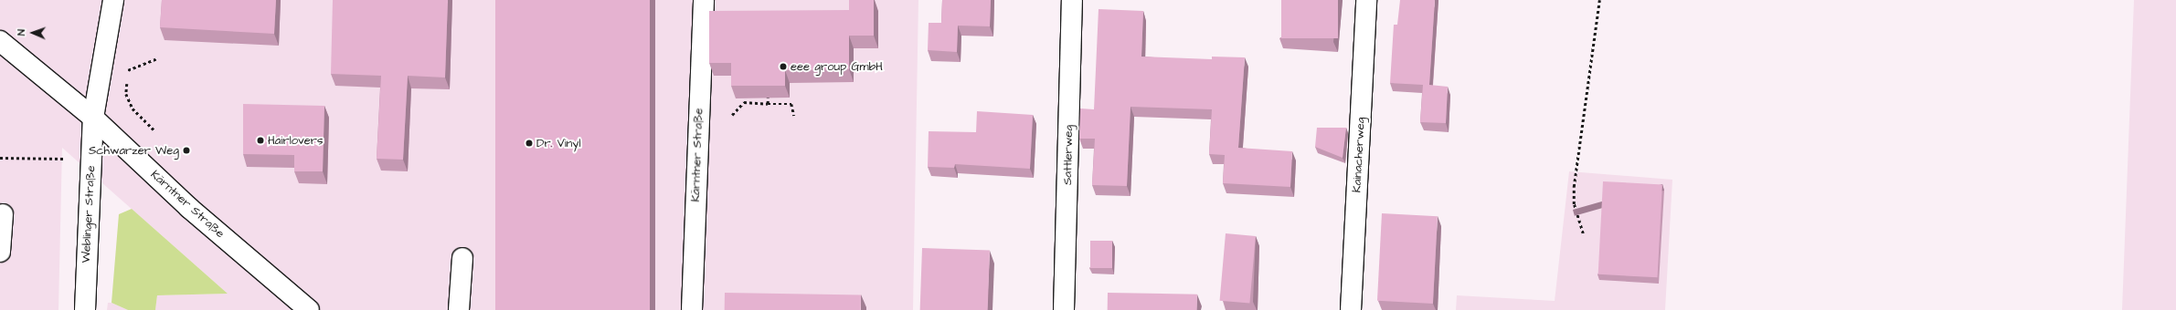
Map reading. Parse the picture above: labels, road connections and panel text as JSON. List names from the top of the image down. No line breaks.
{"streets":{"street":["Kärntner Straße","Sattlerweg","Kainacherweg","Weblinger Straße"]},"crossings":[["Kärntner Straße","Weblinger Straße"]],"places":["eee group GmbH","Hairlovers","Dr. Vinyl","Schwarzer Weg"],"north":"left"}
